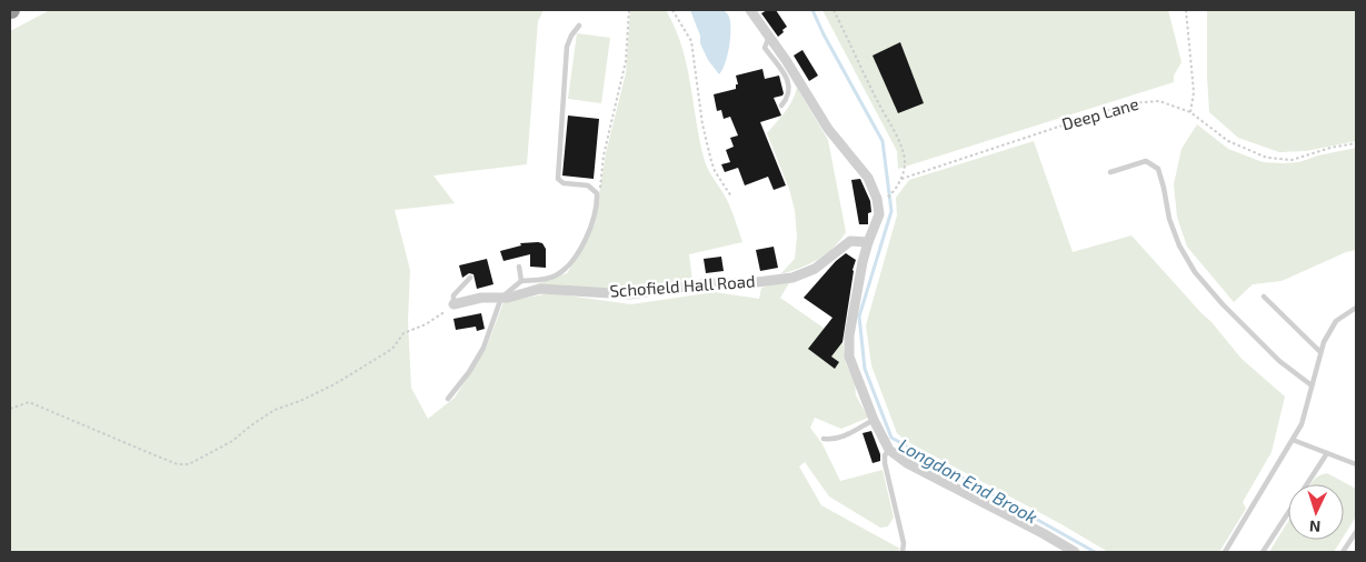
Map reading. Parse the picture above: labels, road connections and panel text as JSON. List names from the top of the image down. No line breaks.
{"streets":{"street":["Schofield Hall Road"],"path":["Deep Lane"]},"water":["Longdon End Brook"],"north":"bottom"}
